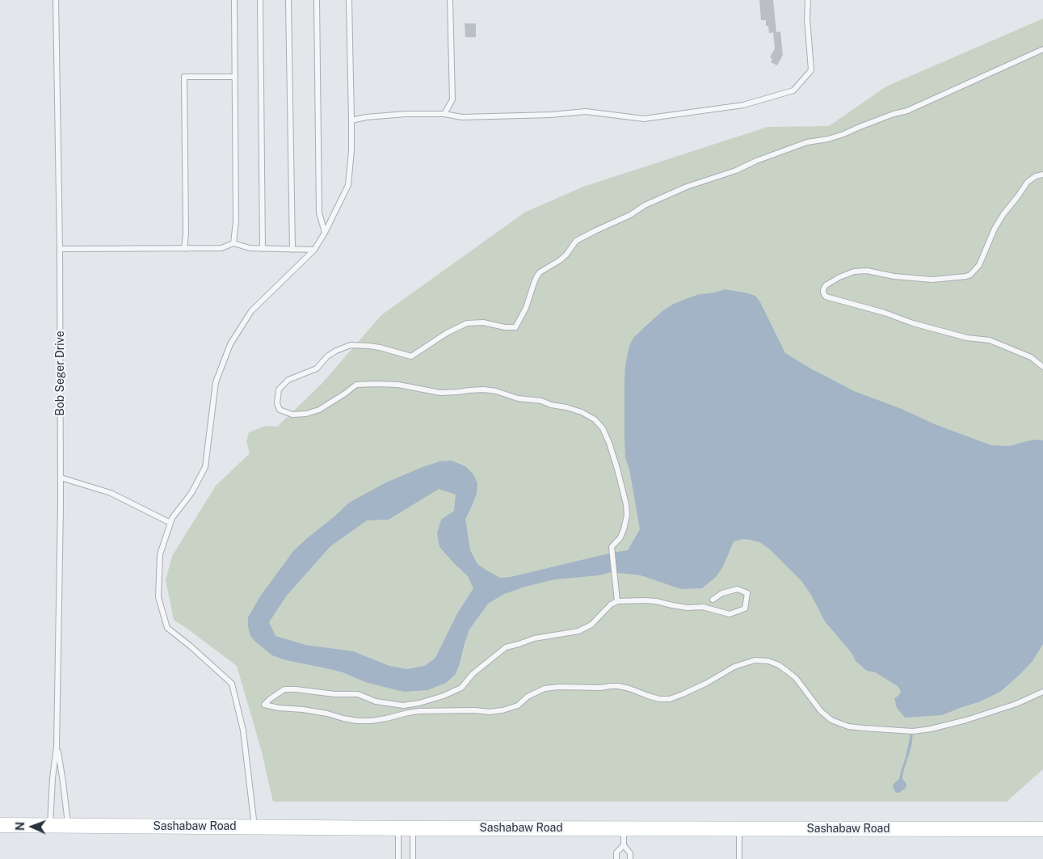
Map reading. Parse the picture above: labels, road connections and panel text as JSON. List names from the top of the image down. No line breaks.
{"streets":{"main road":["Sashabaw Road"],"lane":["Bob Seger Drive"]},"crossings":[["Bob Seger Drive","Sashabaw Road"]],"north":"left"}
